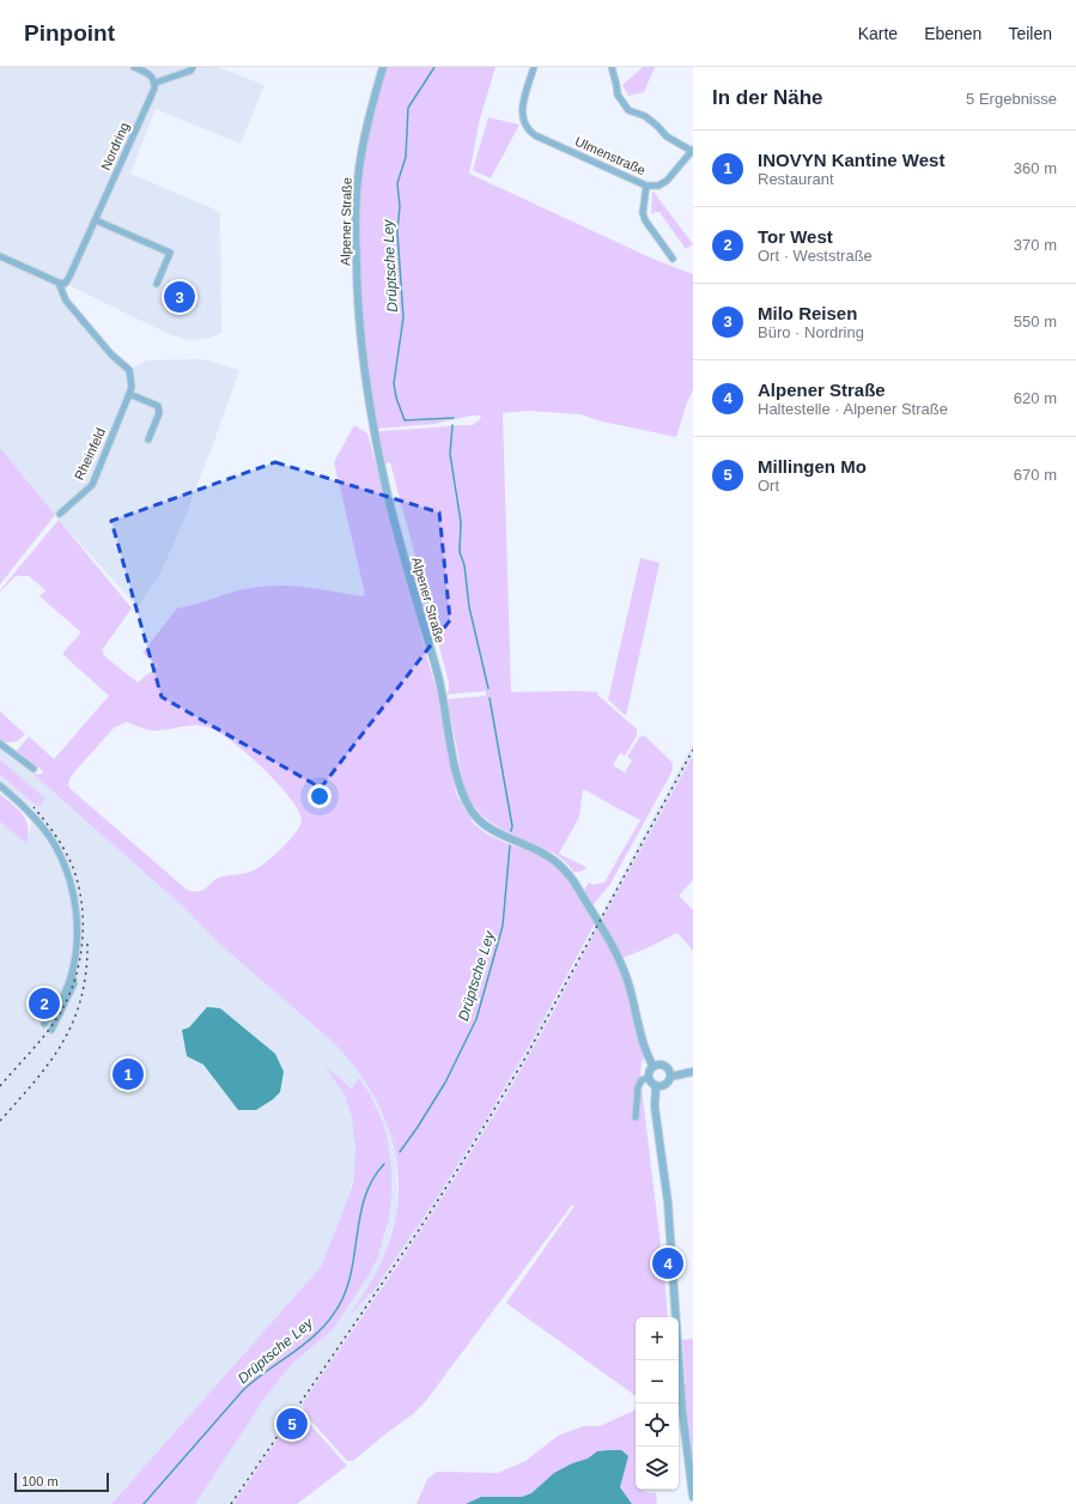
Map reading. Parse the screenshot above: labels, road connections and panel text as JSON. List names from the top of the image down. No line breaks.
{"streets":{"street":["Nordring","Ulmenstraße","Alpener Straße","Rheinfeld"]},"crossings":[["Nordring","Rheinfeld"]],"water":["Drüptsche Ley"],"scale_bar":"100 m","page":{"header":"Pinpoint","nav":["Karte","Ebenen","Teilen"],"heading":["In der Nähe","5 Ergebnisse"],"list":[{"mark":"1","name":"INOVYN Kantine West","note":"Restaurant","value":"360 m"},{"mark":"2","name":"Tor West","note":"Ort · Weststraße","value":"370 m"},{"mark":"3","name":"Milo Reisen","note":"Büro · Nordring","value":"550 m"},{"mark":"4","name":"Alpener Straße","note":"Haltestelle · Alpener Straße","value":"620 m"},{"mark":"5","name":"Millingen Mo","note":"Ort","value":"670 m"}],"pins":["3","2","1","4","5"],"map_buttons":["+","−"],"scale":"100 m"}}
